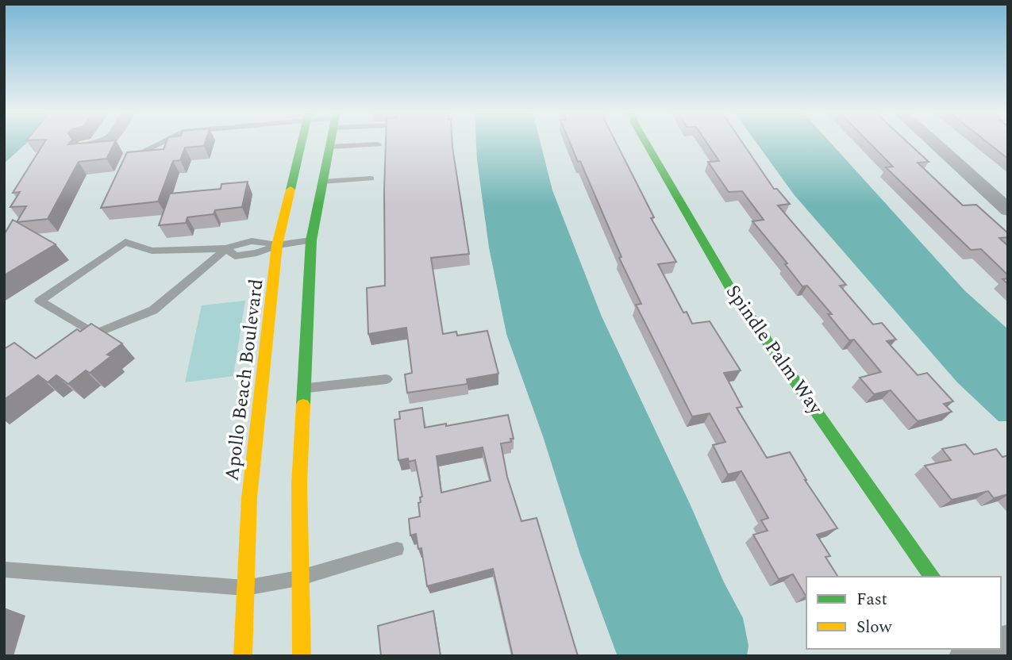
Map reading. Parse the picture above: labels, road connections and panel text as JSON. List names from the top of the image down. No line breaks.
{"streets":{"main road":["Spindle Palm Way","Apollo Beach Boulevard"]},"legend":["Fast","Slow"]}
